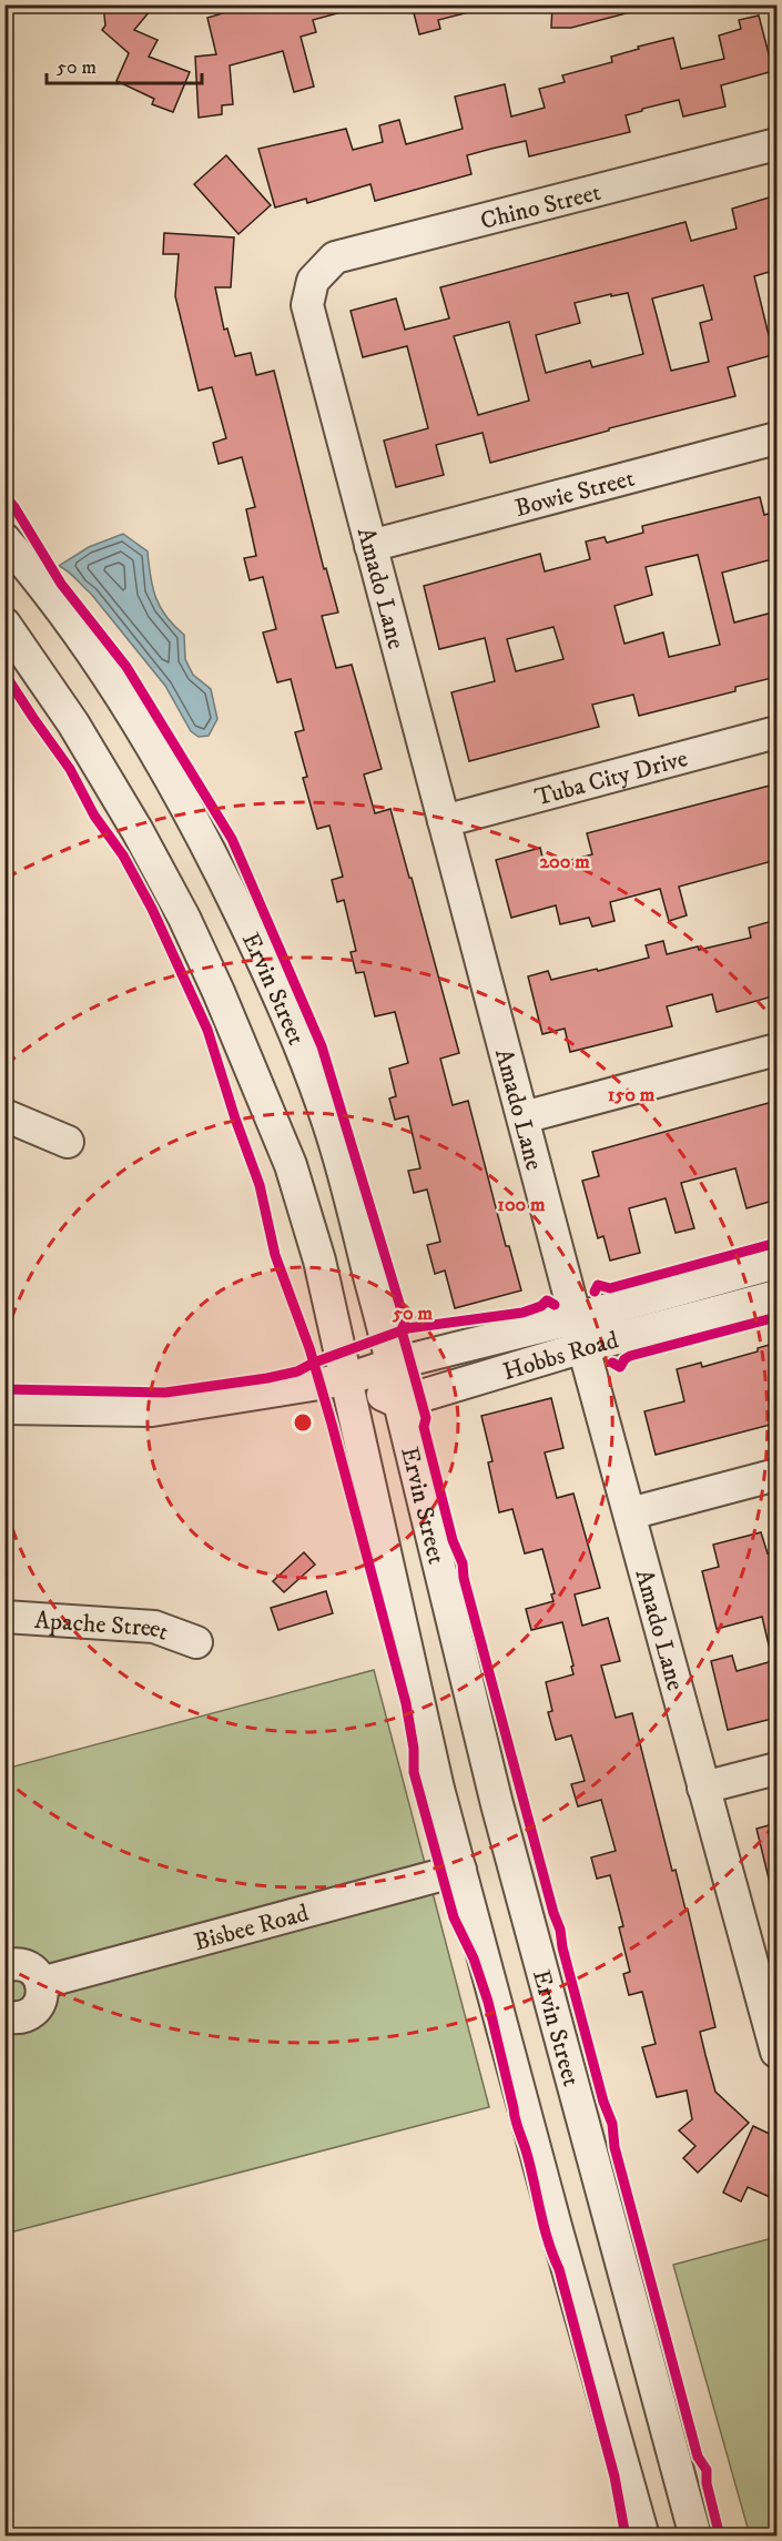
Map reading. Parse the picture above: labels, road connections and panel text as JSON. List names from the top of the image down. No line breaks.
{"streets":{"street":["Chino Street","Bowie Street","Amado Lane","Tuba City Drive","Ervin Street","Hobbs Road","Apache Street","Bisbee Road"]},"crossings":[["Chino Street","Amado Lane"],["Bowie Street","Amado Lane"],["Amado Lane","Tuba City Drive"],["Amado Lane","Hobbs Road"],["Ervin Street","Hobbs Road"],["Ervin Street","Bisbee Road"]],"scale_bar":"50 m","rings":["200 m","150 m","100 m","50 m"]}
